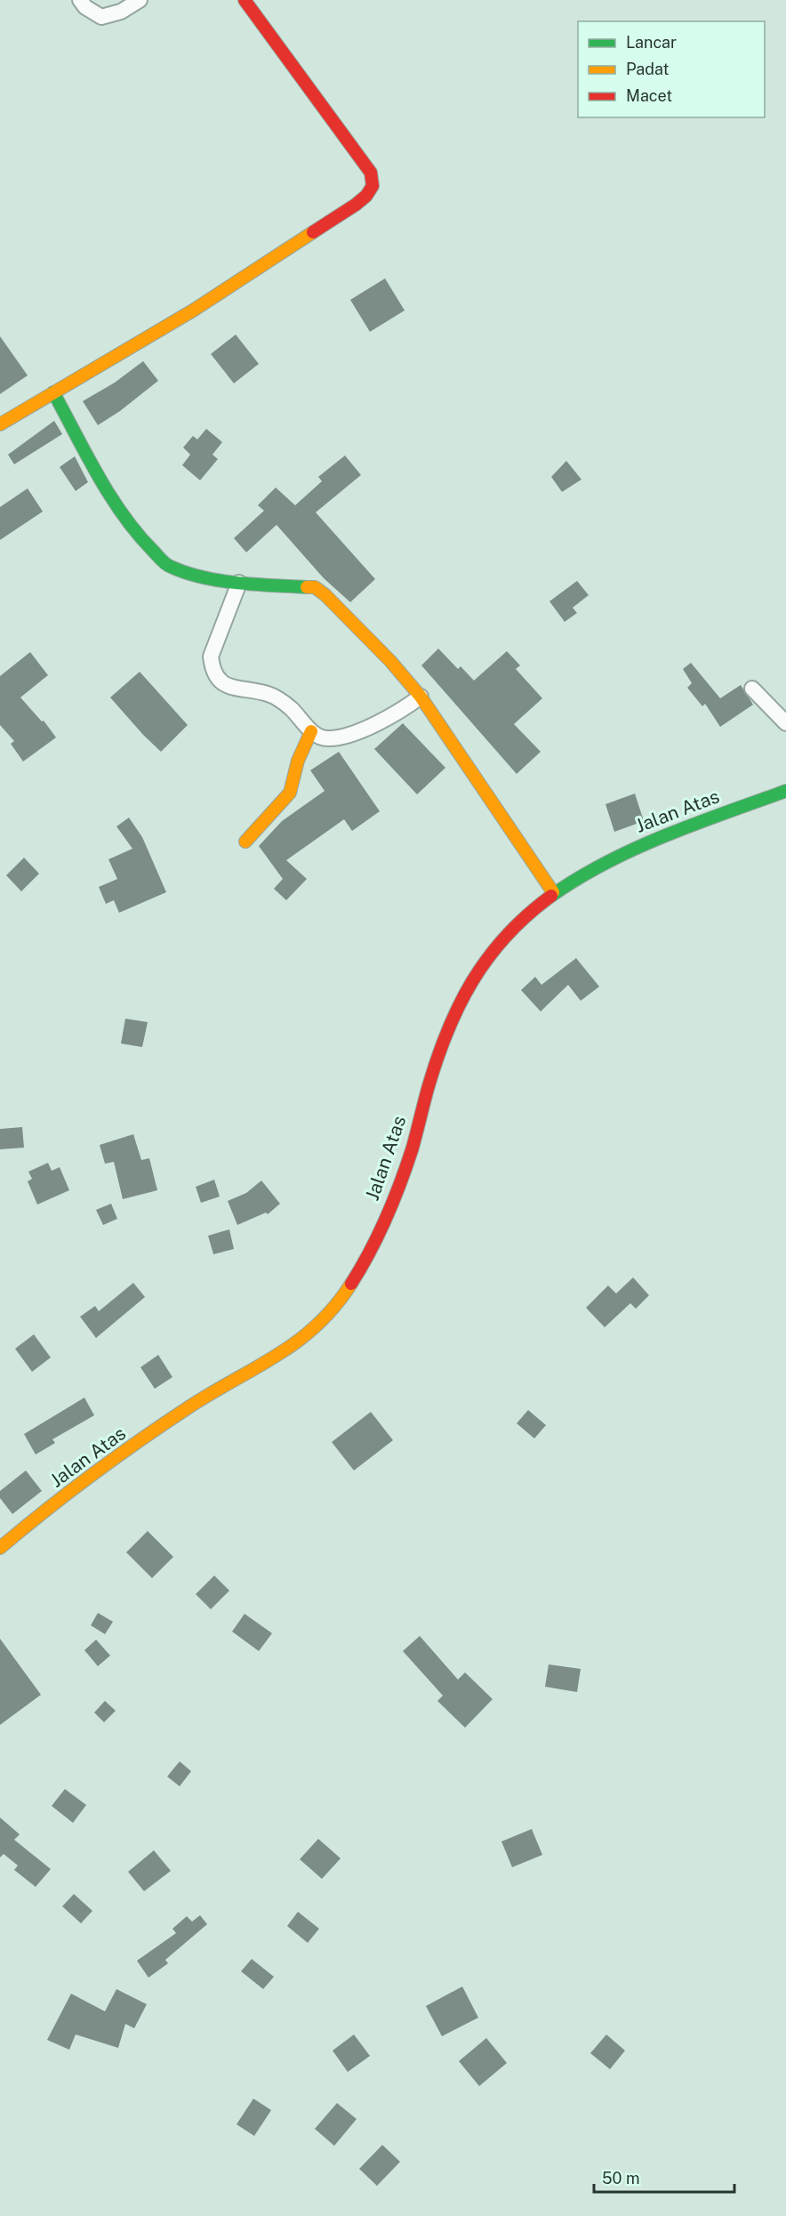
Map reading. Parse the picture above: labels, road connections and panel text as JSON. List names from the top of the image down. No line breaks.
{"streets":{"street":["Jalan Atas"]},"legend":["Lancar","Padat","Macet"],"scale_bar":"50 m"}
